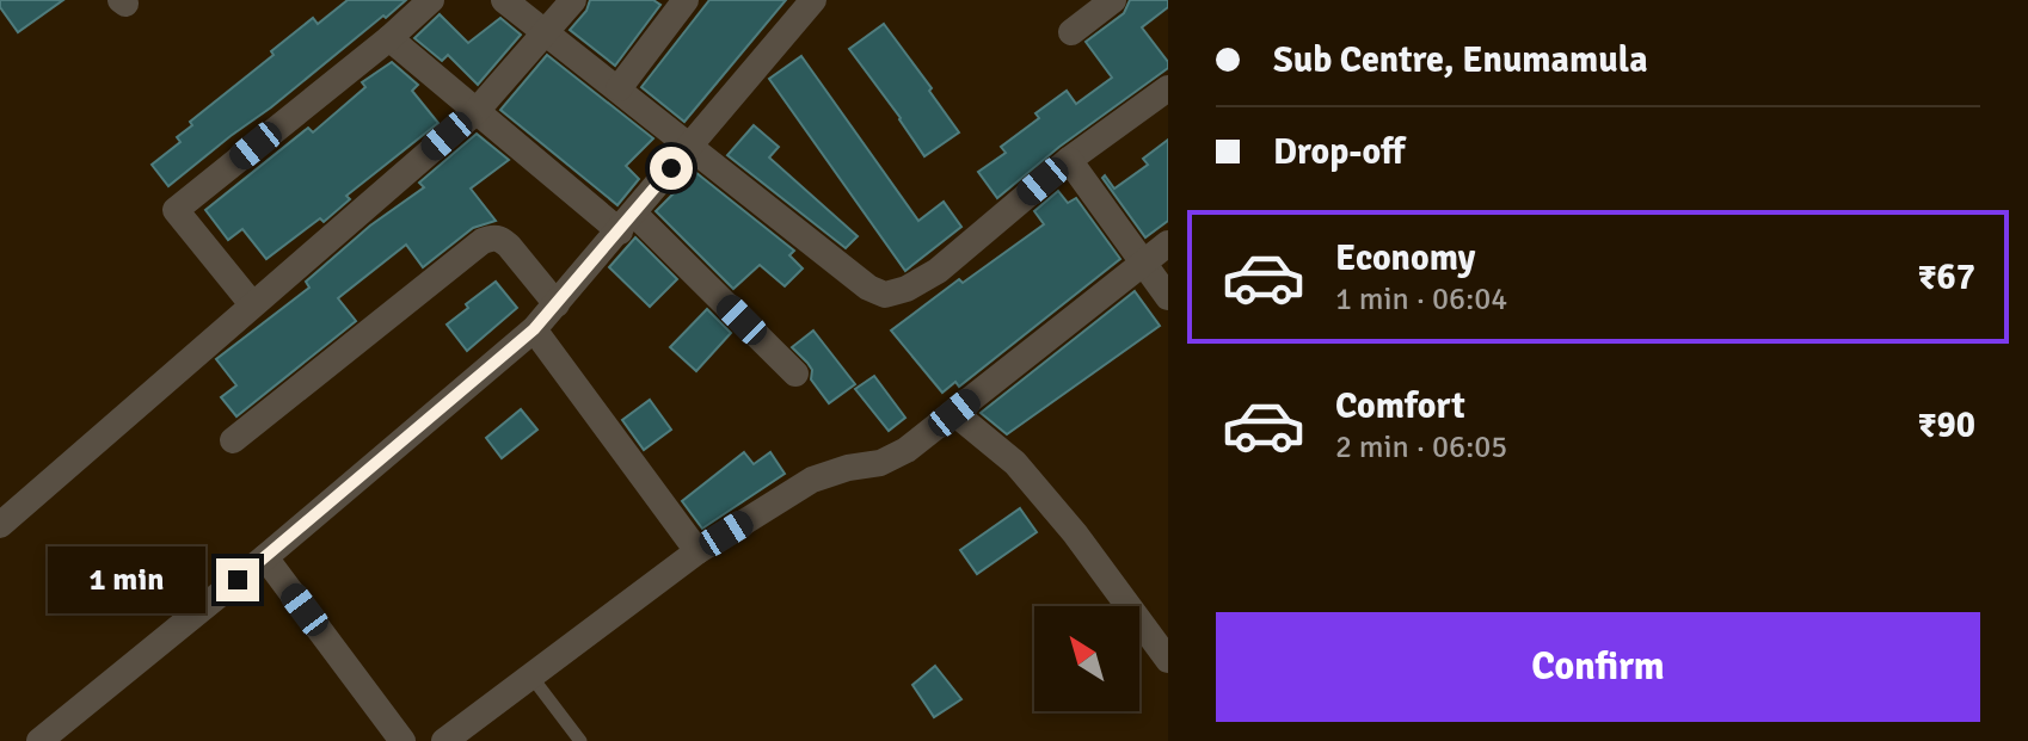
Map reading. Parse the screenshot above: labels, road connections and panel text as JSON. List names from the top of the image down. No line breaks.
{"north":"top left","page":{"banner":["Sub Centre, Enumamula","Drop-off"],"list":[{"name":"Economy","note":"1 min · 06:04","value":"₹67"},{"name":"Comfort","note":"2 min · 06:05","value":"₹90"}],"bubble":"1 min","buttons":"Confirm"}}
